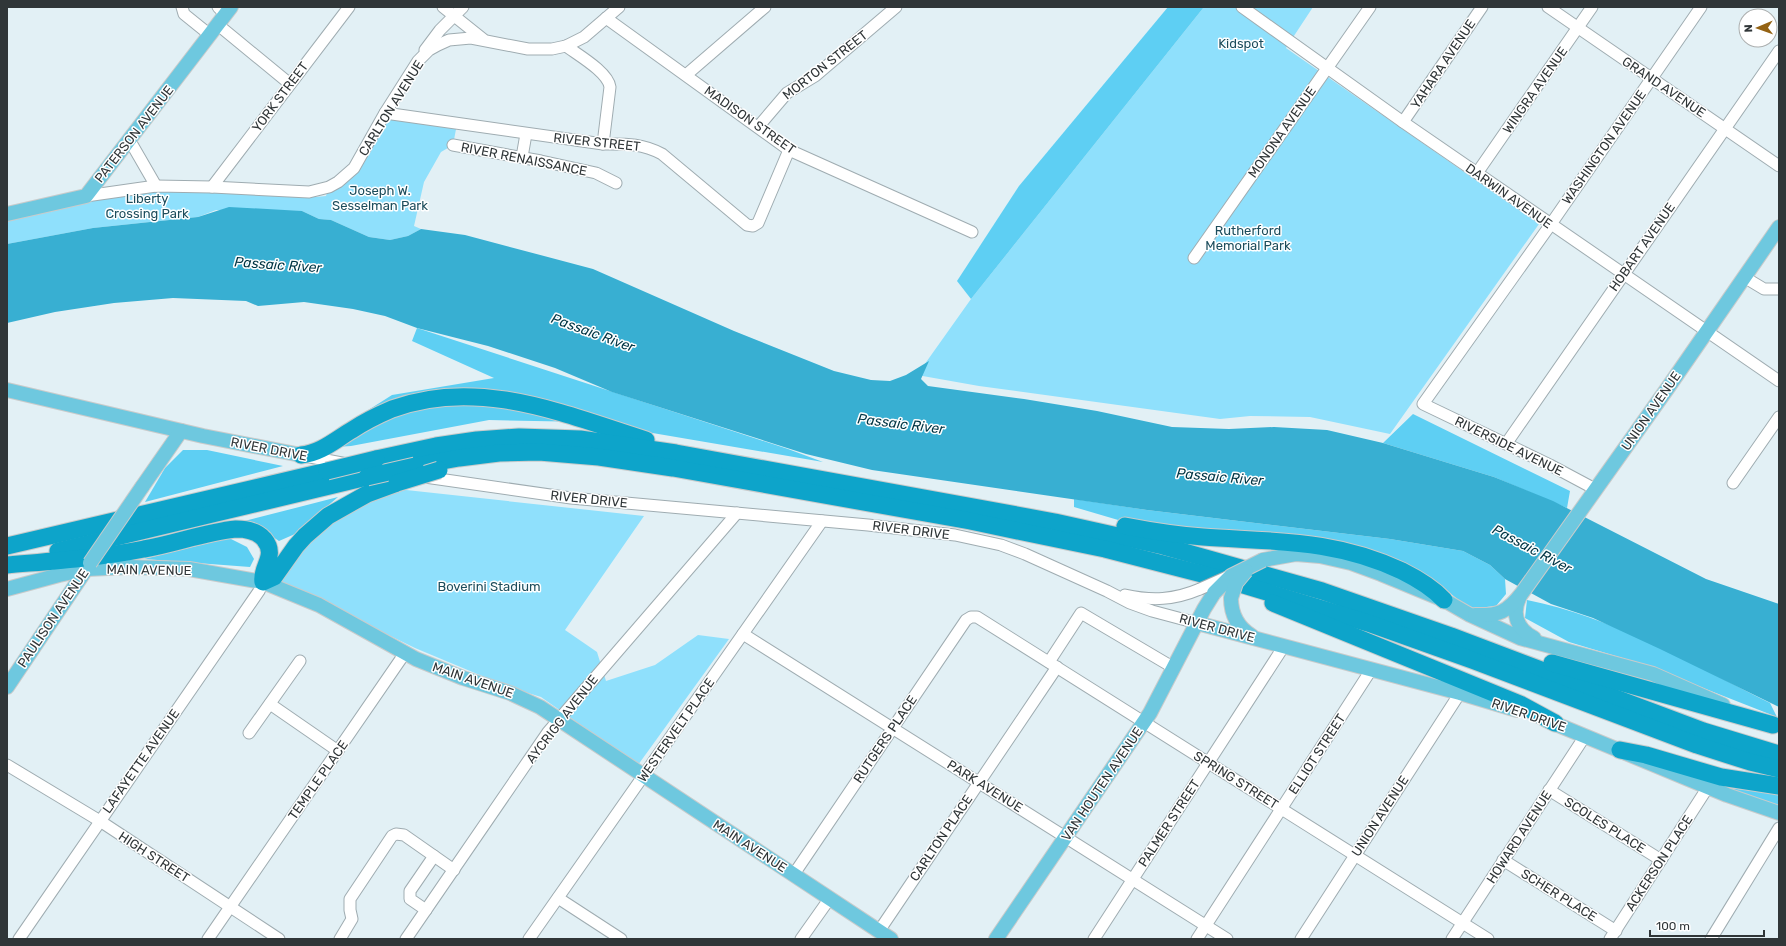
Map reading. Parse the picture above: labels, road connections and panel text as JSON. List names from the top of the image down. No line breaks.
{"streets":{"main road":["PATERSON AVENUE","UNION AVENUE","RIVER DRIVE","MAIN AVENUE","PAULISON AVENUE","VAN HOUTEN AVENUE"],"street":["YAHARA AVENUE","MORTON STREET","GRAND AVENUE","WINGRA AVENUE","YORK STREET","CARLTON AVENUE","MADISON STREET","MONONA AVENUE","RIVER STREET","WASHINGTON AVENUE","RIVER RENAISSANCE","DARWIN AVENUE","HOBART AVENUE","RIVERSIDE AVENUE","AYCRIGG AVENUE","WESTERVELT PLACE","RUTGERS PLACE","ELLIOT STREET","LAFAYETTE AVENUE","TEMPLE PLACE","SPRING STREET","PARK AVENUE","PALMER STREET","SCOLES PLACE","HOWARD AVENUE","CARLTON PLACE","HIGH STREET","ACKERSON PLACE","SCHER PLACE"]},"crossings":[["YAHARA AVENUE","DARWIN AVENUE"],["MORTON STREET","MADISON STREET"],["GRAND AVENUE","WINGRA AVENUE"],["GRAND AVENUE","WASHINGTON AVENUE"],["GRAND AVENUE","HOBART AVENUE"],["WINGRA AVENUE","DARWIN AVENUE"],["YORK STREET","CARLTON AVENUE"],["CARLTON AVENUE","MADISON STREET"],["CARLTON AVENUE","PATERSON AVENUE"],["CARLTON AVENUE","RIVER STREET"],["MADISON STREET","RIVER STREET"],["MONONA AVENUE","DARWIN AVENUE"],["WASHINGTON AVENUE","DARWIN AVENUE"],["WASHINGTON AVENUE","RIVERSIDE AVENUE"],["DARWIN AVENUE","HOBART AVENUE"],["DARWIN AVENUE","UNION AVENUE"],["HOBART AVENUE","RIVERSIDE AVENUE"],["UNION AVENUE","RIVERSIDE AVENUE"],["UNION AVENUE","RIVER DRIVE"],["UNION AVENUE","SPRING STREET"],["RIVER DRIVE","PAULISON AVENUE"],["RIVER DRIVE","AYCRIGG AVENUE"],["RIVER DRIVE","WESTERVELT PLACE"],["RIVER DRIVE","ELLIOT STREET"],["RIVER DRIVE","VAN HOUTEN AVENUE"],["RIVER DRIVE","PALMER STREET"],["RIVER DRIVE","HOWARD AVENUE"],["RIVER DRIVE","ACKERSON PLACE"],["MAIN AVENUE","PAULISON AVENUE"],["MAIN AVENUE","AYCRIGG AVENUE"],["MAIN AVENUE","WESTERVELT PLACE"],["MAIN AVENUE","RUTGERS PLACE"],["MAIN AVENUE","LAFAYETTE AVENUE"],["MAIN AVENUE","TEMPLE PLACE"],["MAIN AVENUE","CARLTON PLACE"],["WESTERVELT PLACE","PARK AVENUE"],["RUTGERS PLACE","SPRING STREET"],["RUTGERS PLACE","PARK AVENUE"],["ELLIOT STREET","SPRING STREET"],["ELLIOT STREET","PARK AVENUE"],["LAFAYETTE AVENUE","HIGH STREET"],["TEMPLE PLACE","HIGH STREET"],["SPRING STREET","VAN HOUTEN AVENUE"],["SPRING STREET","PALMER STREET"],["SPRING STREET","HOWARD AVENUE"],["SPRING STREET","CARLTON PLACE"],["VAN HOUTEN AVENUE","PARK AVENUE"],["VAN HOUTEN AVENUE","CARLTON PLACE"],["PARK AVENUE","PALMER STREET"],["PARK AVENUE","CARLTON PLACE"],["SCOLES PLACE","HOWARD AVENUE"],["SCOLES PLACE","ACKERSON PLACE"],["HOWARD AVENUE","SCHER PLACE"],["ACKERSON PLACE","SCHER PLACE"]],"water":["Passaic River"],"parks":["Kidspot","Joseph W. Sesselman Park","Liberty Crossing Park","Rutherford Memorial Park","Boverini Stadium"],"scale_bar":"100 m","north":"left"}
